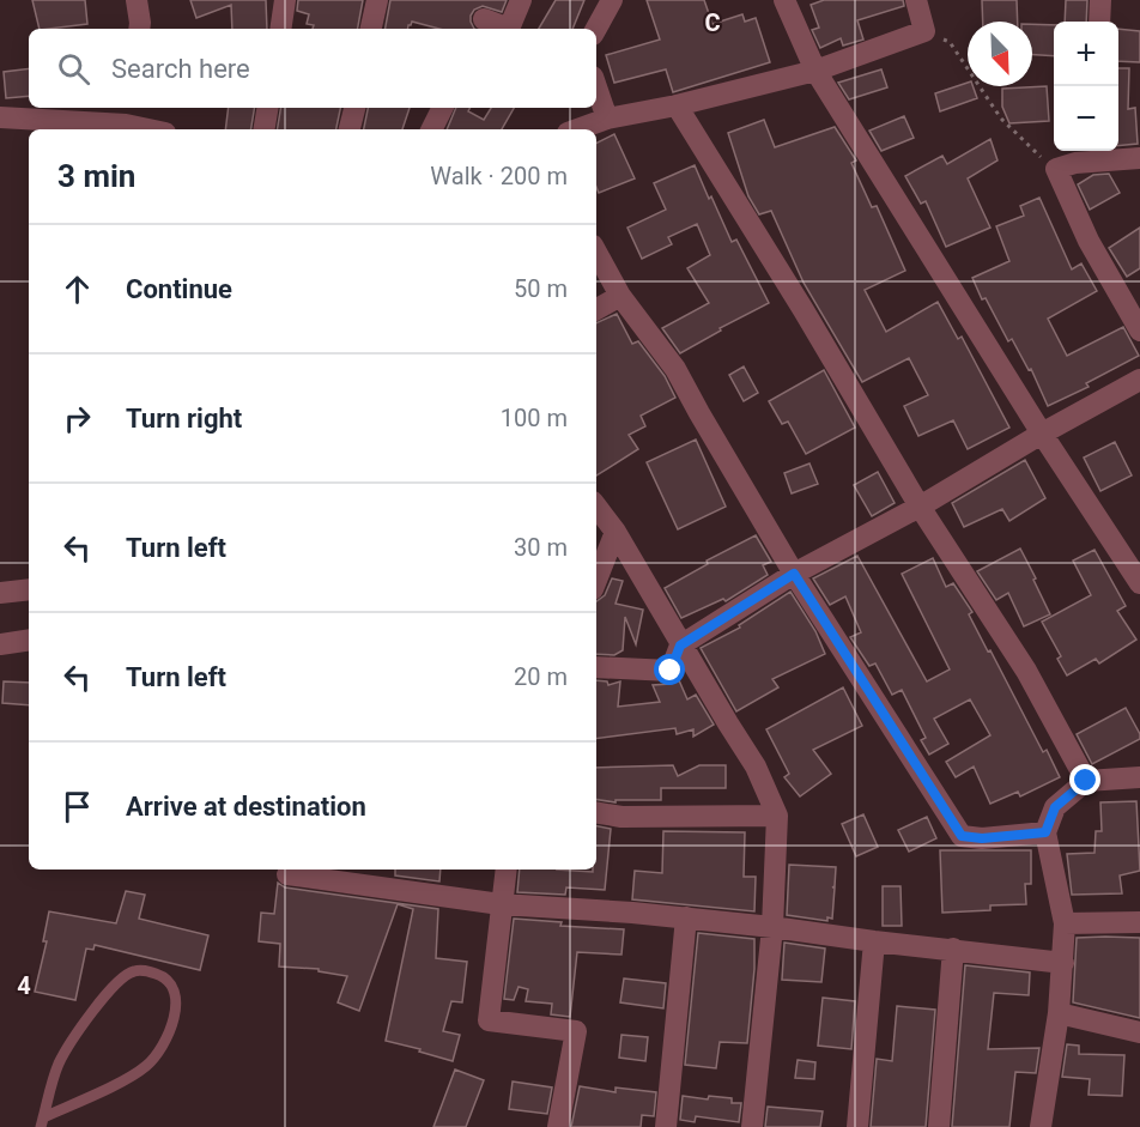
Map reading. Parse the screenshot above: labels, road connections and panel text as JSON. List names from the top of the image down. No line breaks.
{"north":"bottom right","page":{"map_buttons":["+","−"],"search":"Search here","heading":["3 min","Walk · 200 m"],"list":[["Continue","50 m"],["Turn right","100 m"],["Turn left","30 m"],["Turn left","20 m"],"Arrive at destination"]},"grid":{"columns":["C"],"rows":["4"]}}
